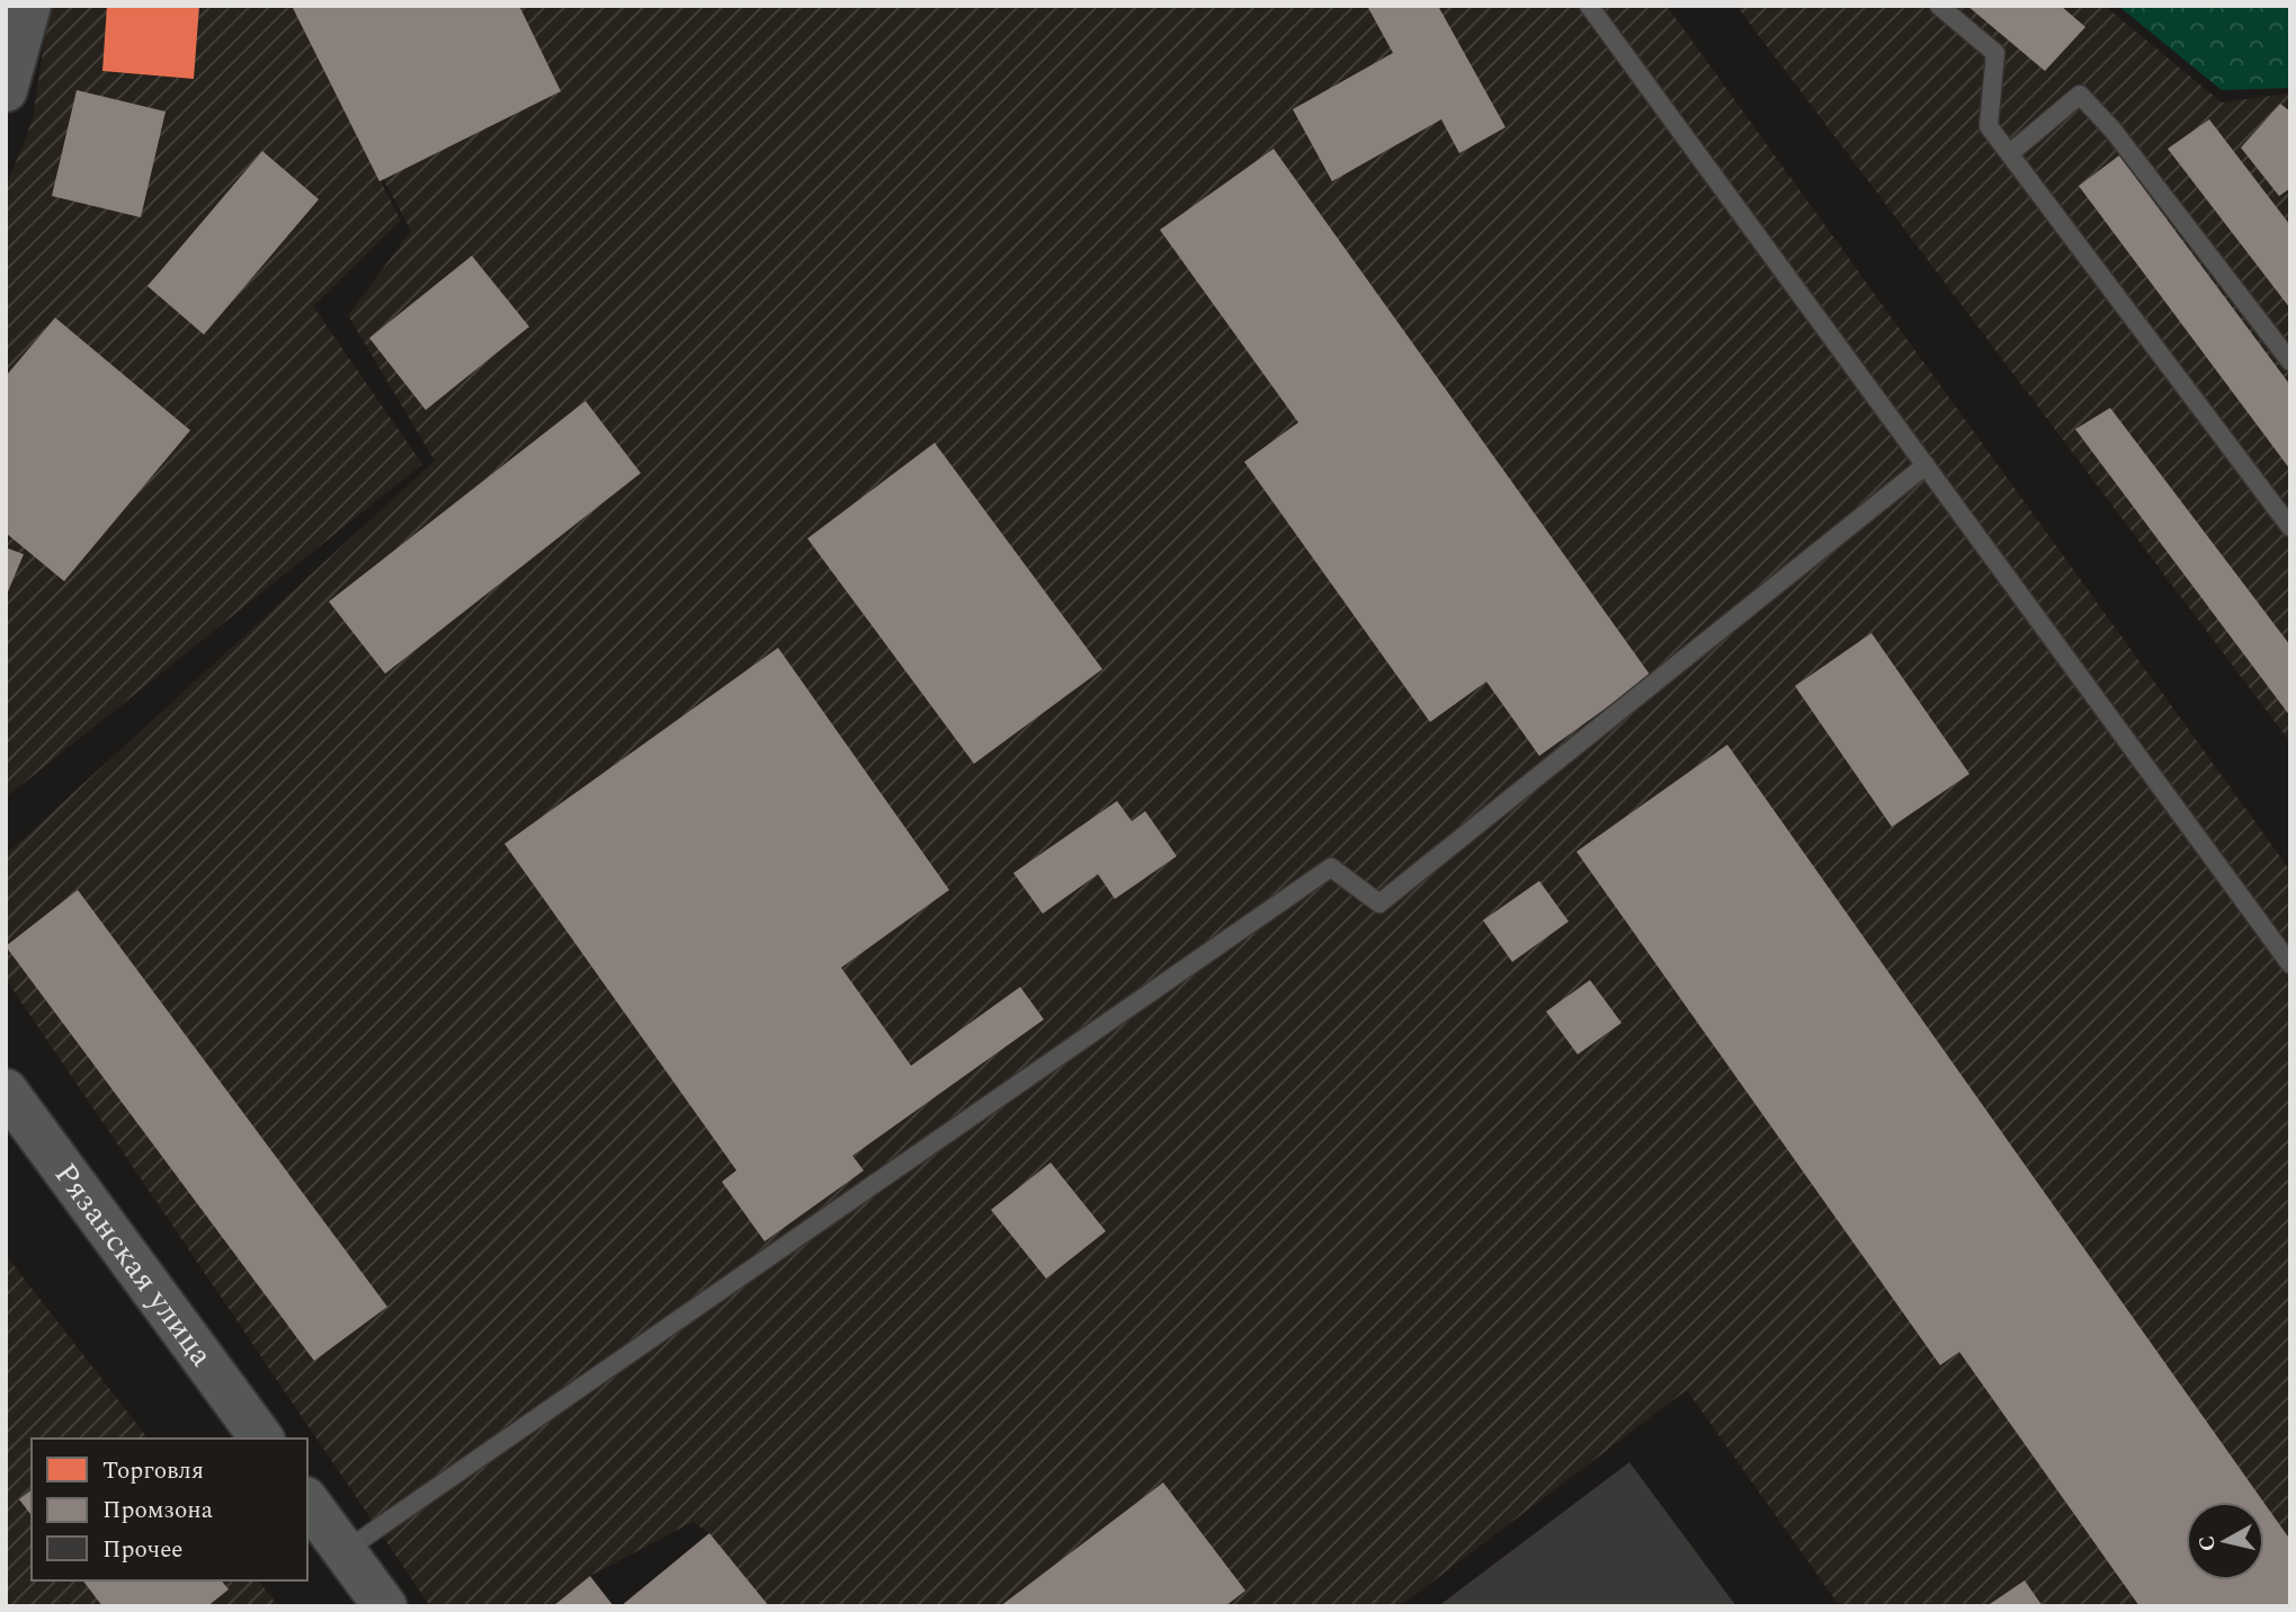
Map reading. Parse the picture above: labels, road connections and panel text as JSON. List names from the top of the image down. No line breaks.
{"streets":{"main road":["Рязанская улица"]},"legend":["Торговля","Промзона","Прочее"],"north":"left"}
